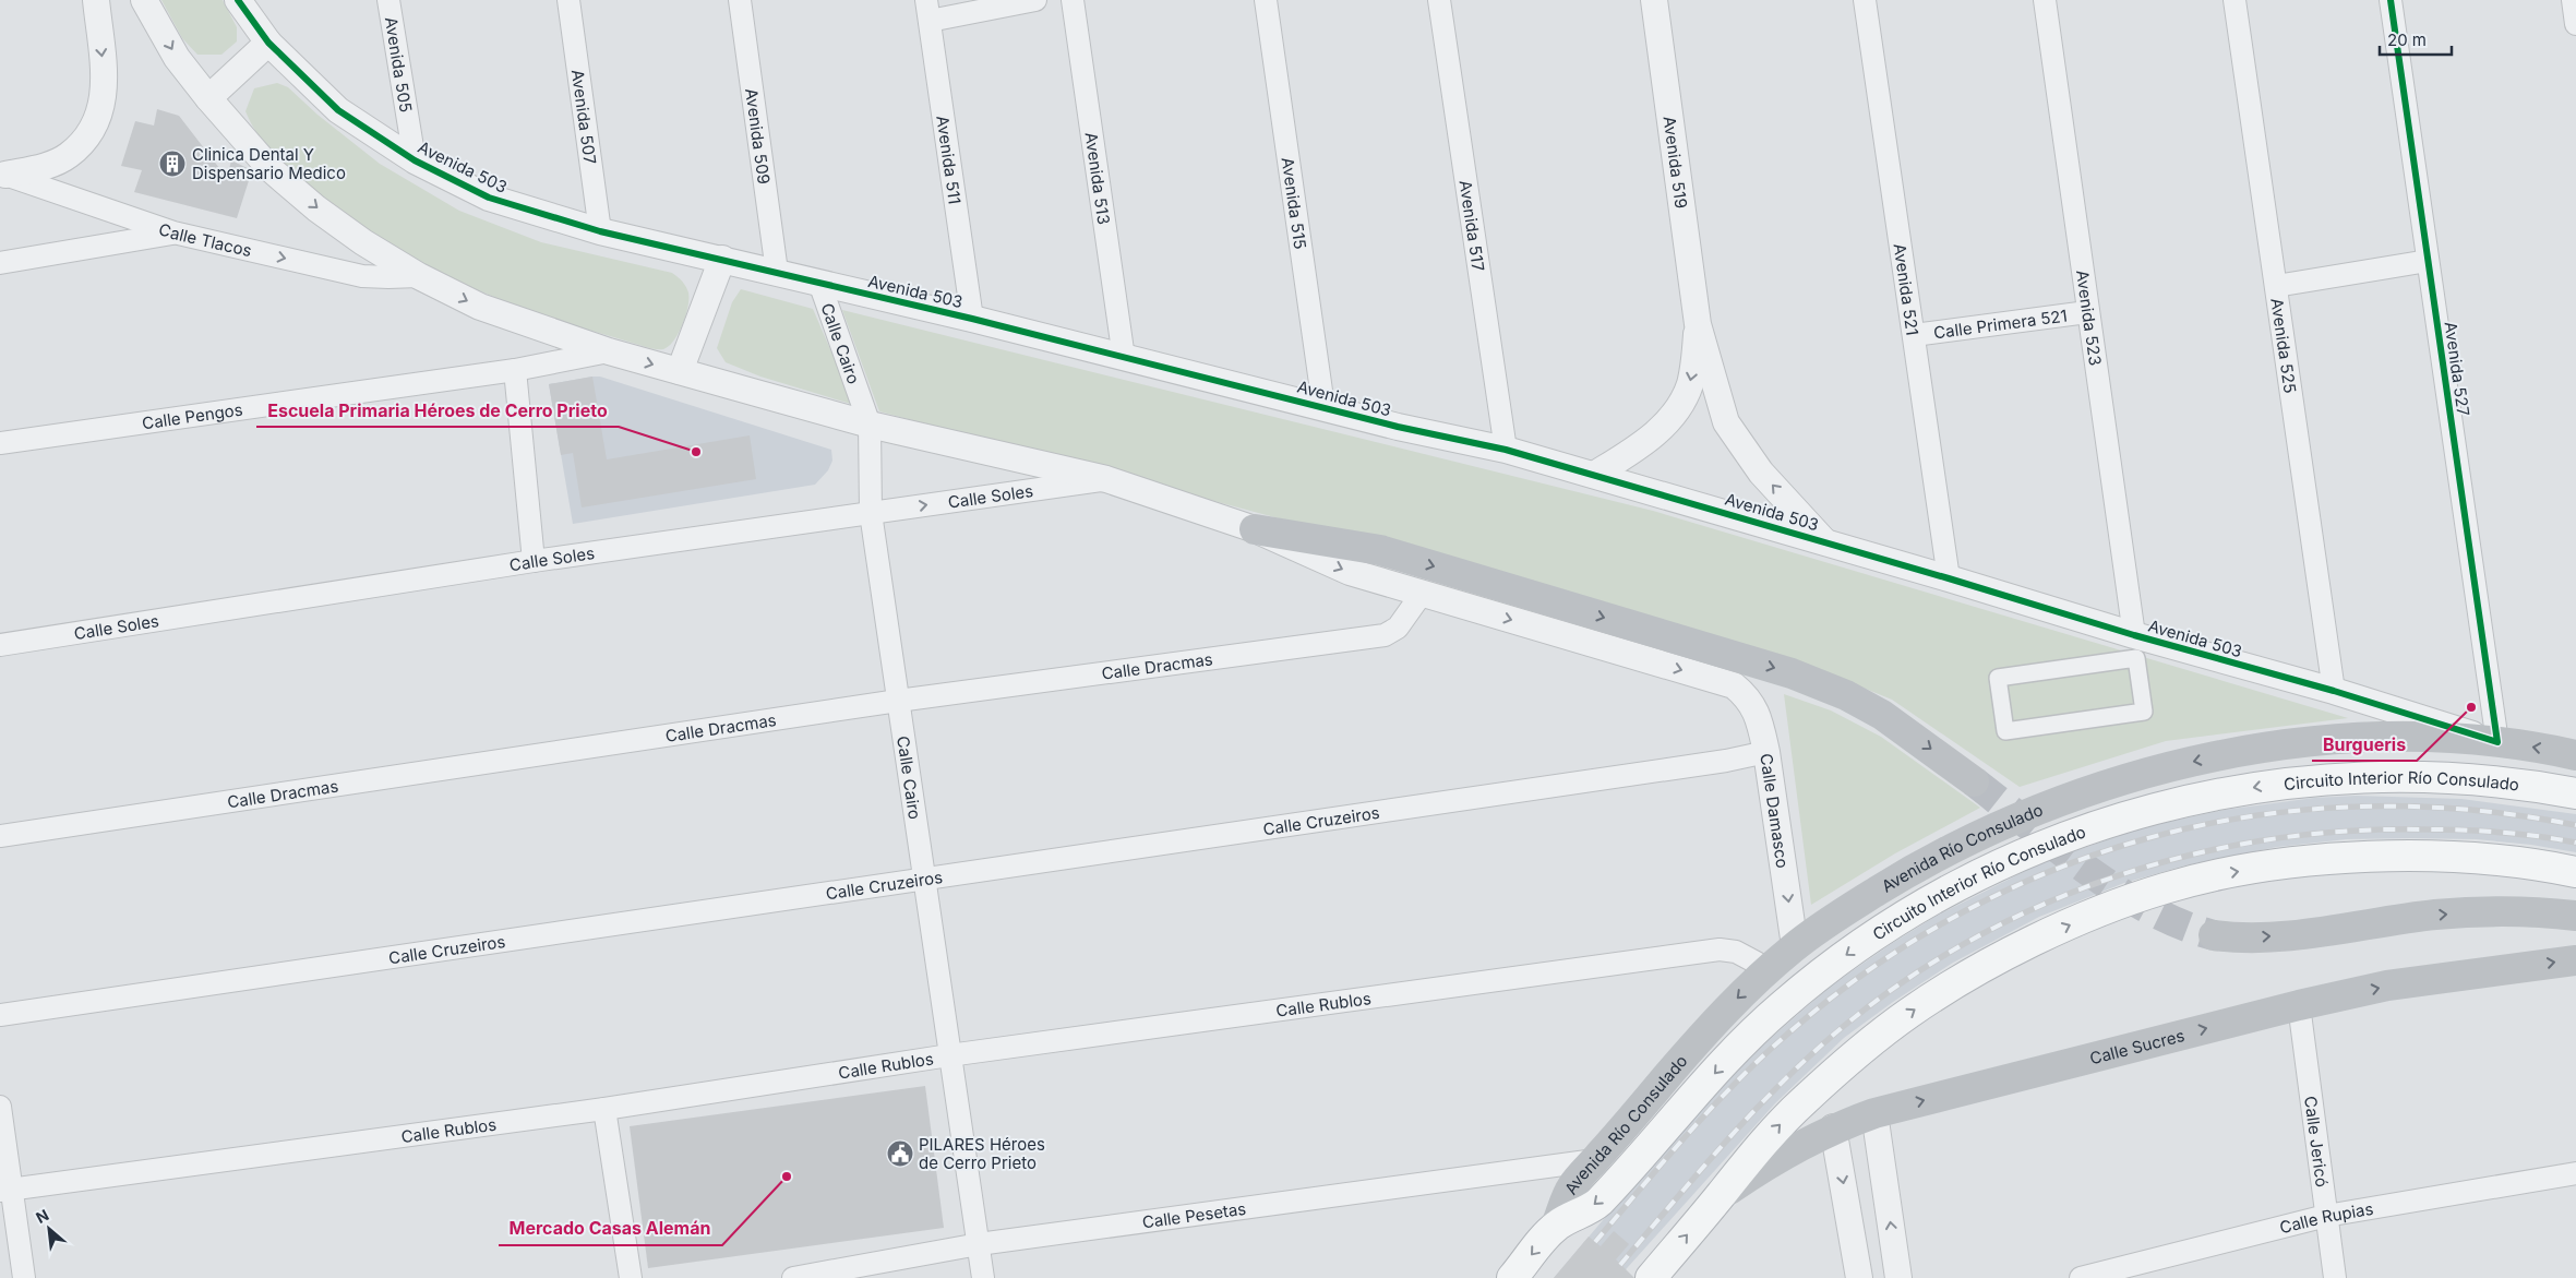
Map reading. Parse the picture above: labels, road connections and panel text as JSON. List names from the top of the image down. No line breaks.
{"streets":{"highway":["Circuito Interior Río Consulado","Avenida Río Consulado"],"main road":["Calle Sucres"],"street":["Avenida 505","Avenida 507","Avenida 509","Avenida 511","Avenida 519","Avenida 503","Avenida 513","Avenida 515","Avenida 517","Calle Tlacos","Avenida 521","Avenida 523","Calle Primera 521","Calle Cairo","Avenida 525","Avenida 527","Calle Pengos","Calle Soles","Calle Dracmas","Calle Damasco","Calle Cruzeiros","Calle Rublos","Calle Jericó","Calle Pesetas","Calle Rupias"]},"crossings":[["Avenida 505","Avenida 503"],["Avenida 507","Avenida 503"],["Avenida 509","Avenida 503"],["Avenida 511","Avenida 503"],["Avenida 519","Avenida 503"],["Avenida 503","Avenida 513"],["Avenida 503","Avenida 515"],["Avenida 503","Avenida 517"],["Avenida 503","Avenida 521"],["Avenida 503","Avenida 523"],["Avenida 503","Calle Cairo"],["Avenida 503","Avenida 525"],["Avenida 503","Avenida 527"],["Avenida 503","Avenida Río Consulado"],["Avenida 521","Calle Primera 521"],["Avenida 523","Calle Primera 521"],["Calle Cairo","Calle Soles"],["Calle Cairo","Calle Dracmas"],["Calle Cairo","Calle Cruzeiros"],["Calle Cairo","Calle Rublos"],["Calle Cairo","Calle Pesetas"],["Avenida 527","Avenida Río Consulado"],["Calle Dracmas","Calle Damasco"],["Circuito Interior Río Consulado","Avenida Río Consulado"],["Calle Damasco","Calle Cruzeiros"],["Calle Damasco","Avenida Río Consulado"],["Avenida Río Consulado","Calle Rublos"],["Avenida Río Consulado","Calle Pesetas"],["Calle Sucres","Calle Jericó"],["Calle Jericó","Calle Rupias"]],"one_way":["Calle Tlacos","Calle Damasco","Avenida Río Consulado"],"places":{"building":["Clinica Dental Y Dispensario Medico"],"other":["Escuela Primaria Héroes de Cerro Prieto","Burgueris","Mercado Casas Alemán"],"public building":["PILARES Héroes de Cerro Prieto"]},"scale_bar":"20 m","north":"top left"}
